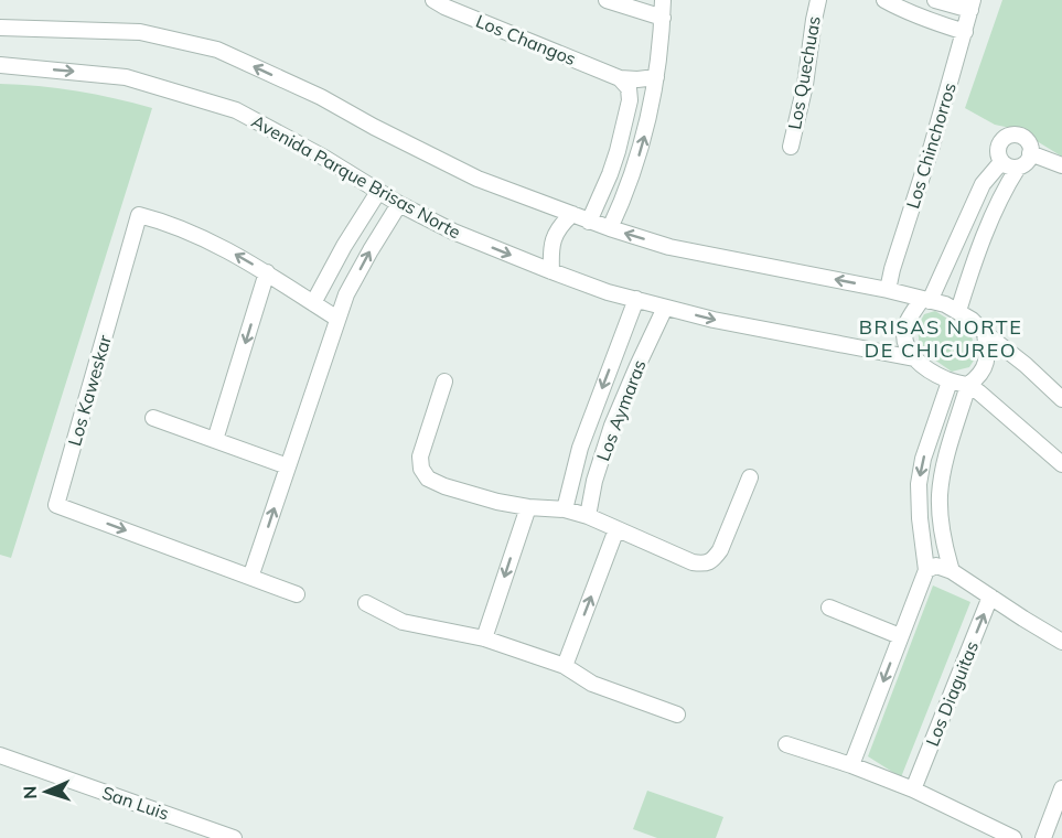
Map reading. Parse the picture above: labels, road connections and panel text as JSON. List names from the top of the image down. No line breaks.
{"streets":{"street":["Los Changos","Los Quechuas","Los Chinchorros","Avenida Parque Brisas Norte","Los Kaweskar","Los Aymaras","Los Diaguitas","San Luis"]},"crossings":[["Avenida Parque Brisas Norte","Los Aymaras"]],"districts":["BRISAS NORTE DE CHICUREO"],"north":"left"}
